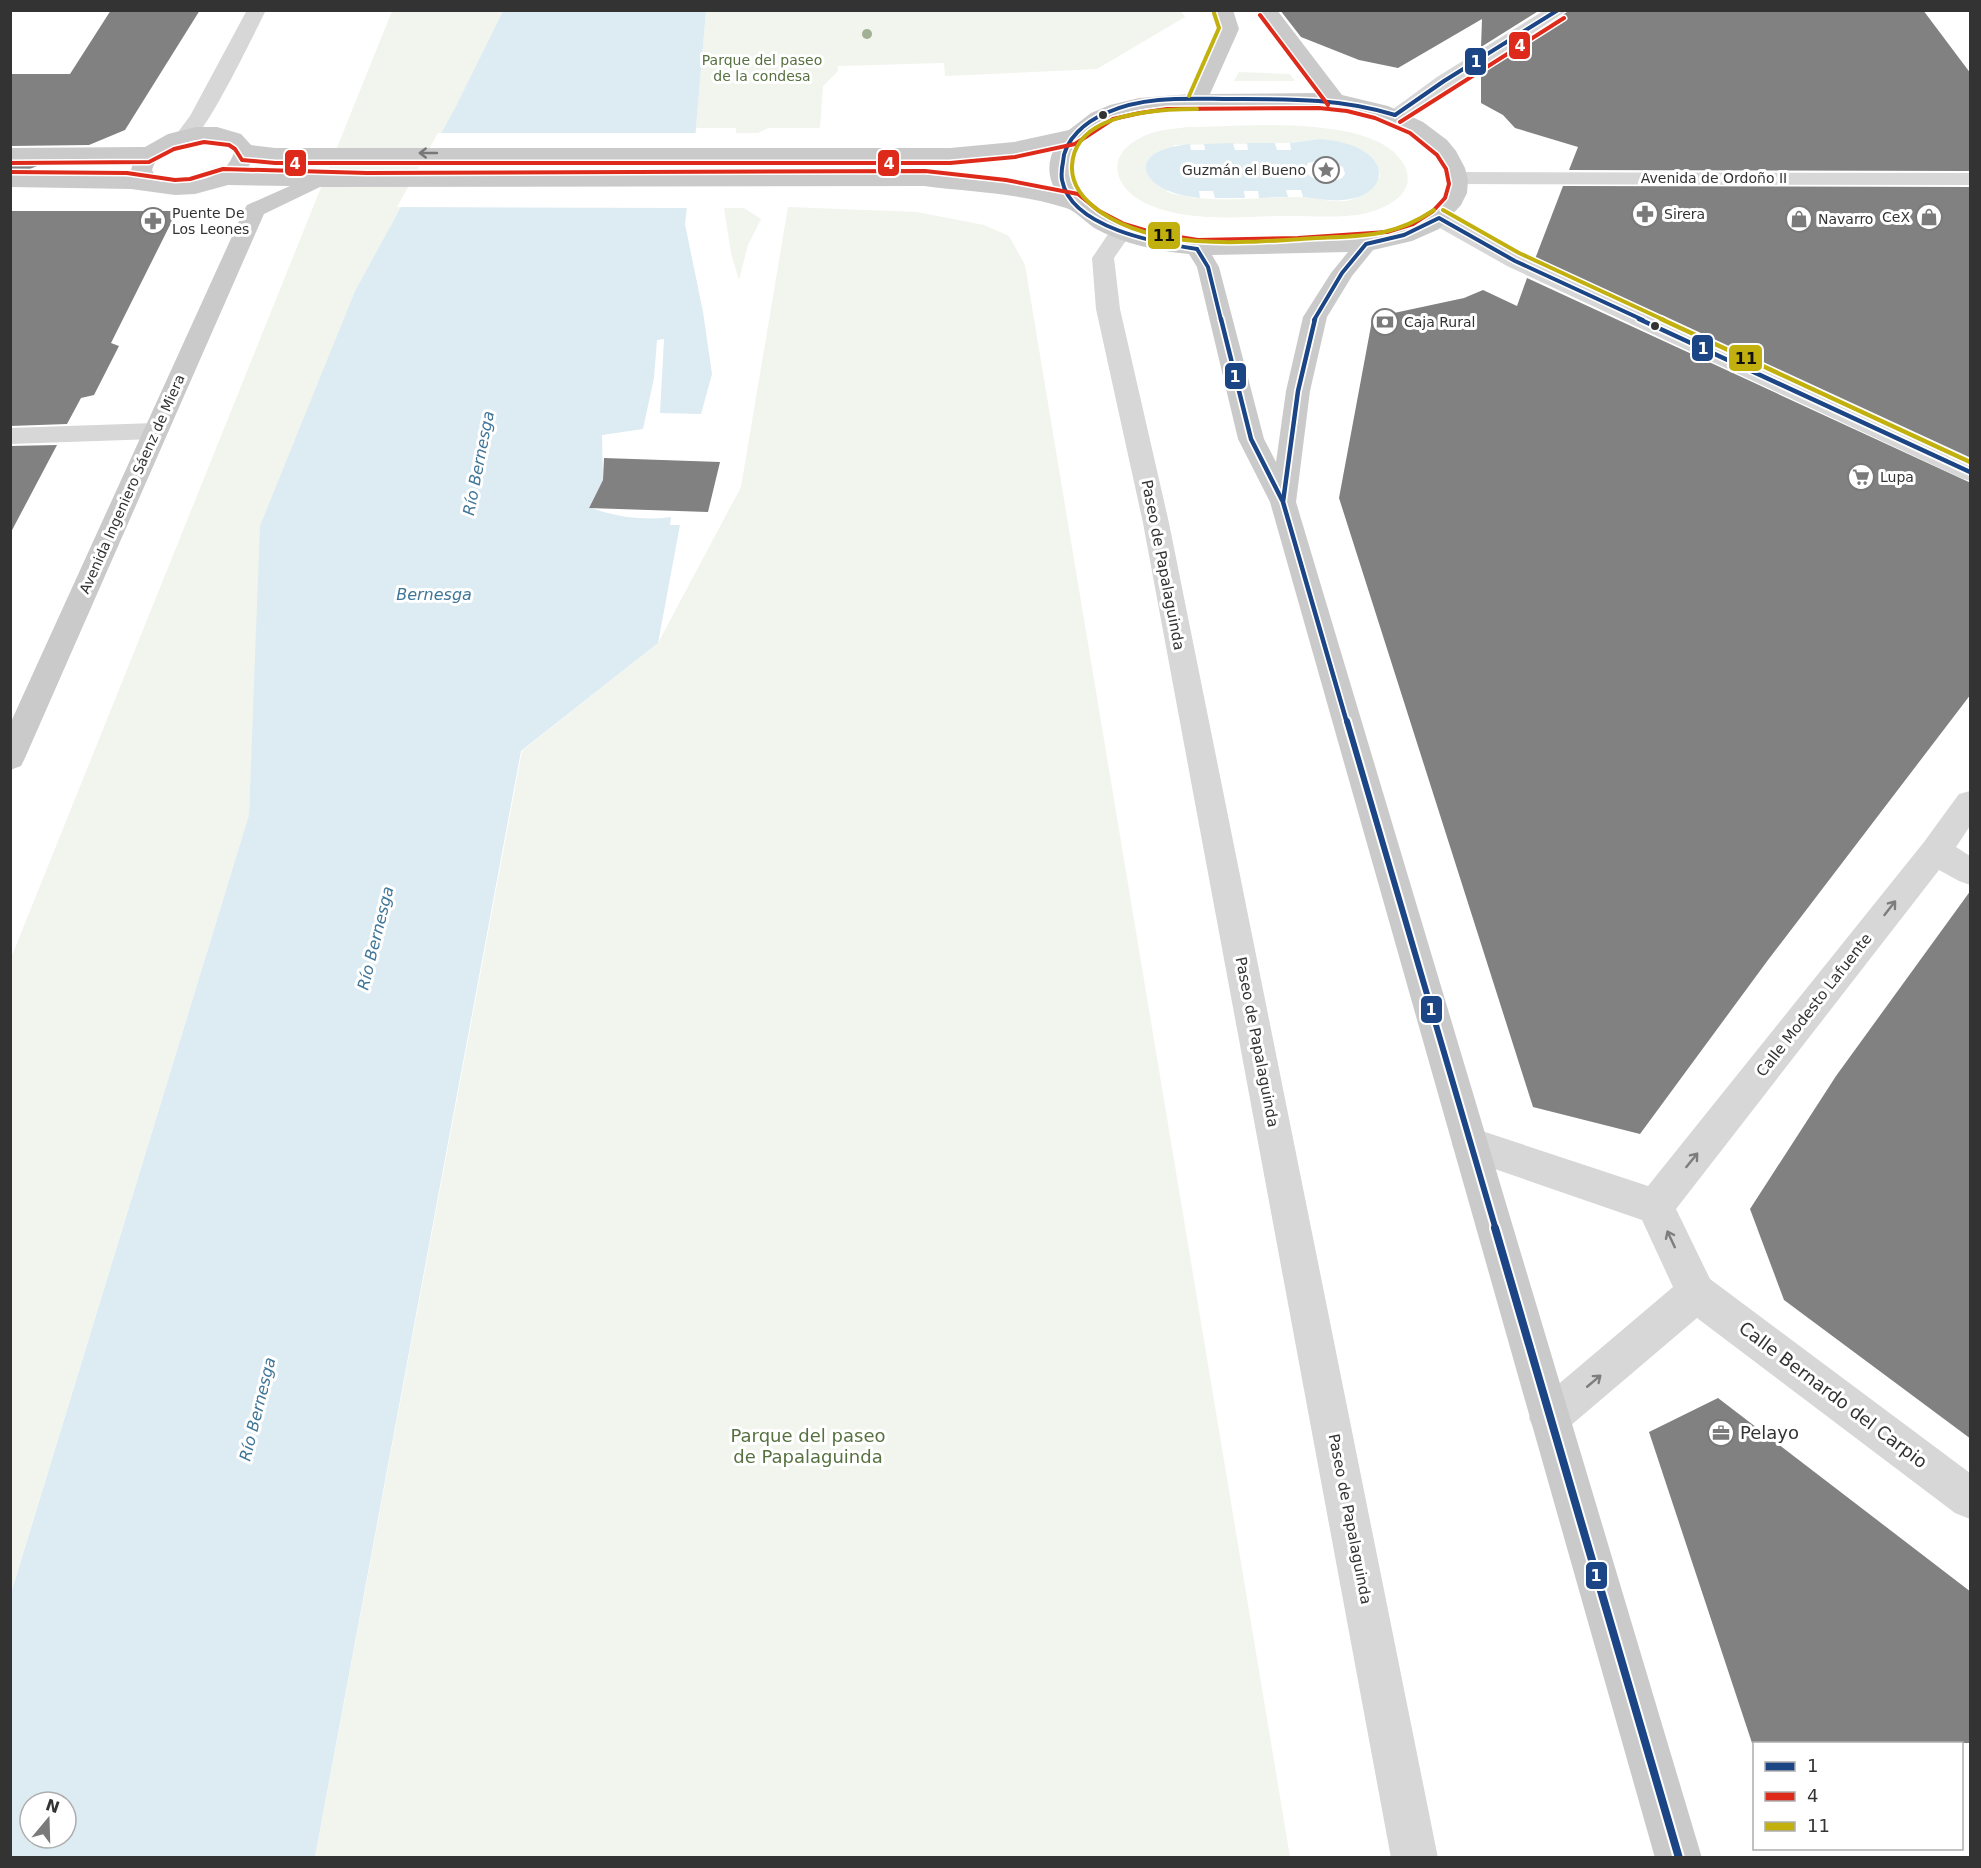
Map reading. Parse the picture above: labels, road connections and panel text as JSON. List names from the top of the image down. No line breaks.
{"streets":{"main road":["Avenida Ingeniero Sáenz de Miera"],"street":["Avenida de Ordoño II","Paseo de Papalaguinda","Calle Modesto Lafuente","Calle Bernardo del Carpio"]},"one_way":["Calle Modesto Lafuente"],"water":["Río Bernesga","Bernesga"],"parks":["Parque del paseo de la condesa","Parque del paseo de Papalaguinda"],"places":{"place":["Guzmán el Bueno"],"pharmacy":["Sirera","Puente De Los Leones"],"shop":["CeX","Navarro"],"bank":["Caja Rural"],"supermarket":["Lupa"],"office":["Pelayo"]},"lines":["transit line 1","transit line 11","transit line 4"],"legend":["1","4","11"],"north":"top"}
